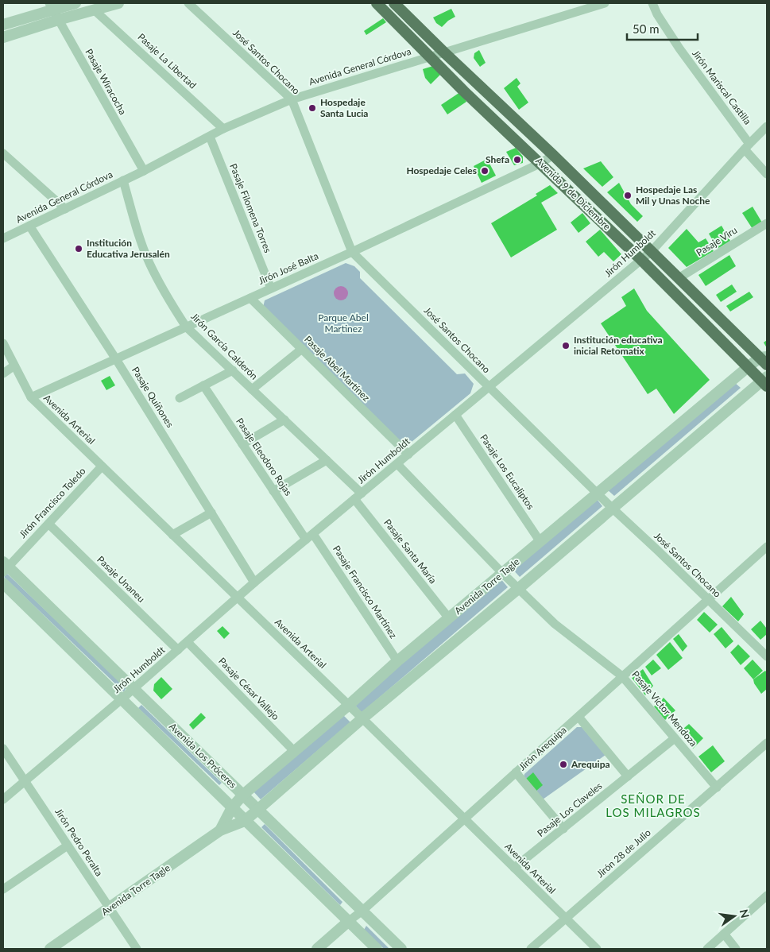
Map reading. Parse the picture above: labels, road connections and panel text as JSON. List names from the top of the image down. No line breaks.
{"streets":{"main road":["Avenida 9 de Diciembre"],"street":["Pasaje La Libertad","José Santos Chocano","Avenida General Córdova","Pasaje Wiracocha","Jirón Mariscal Castilla","Pasaje Filomena Torres","Pasaje Viru","Jirón Humboldt","Jirón José Balta","Jirón García Calderón","Pasaje Abel Martínez","Pasaje Quiñones","Avenida Arterial","Pasaje Eleodoro Rojas","Pasaje Los Eucaliptos","Jirón Francisco Toledo","Pasaje Santa María","Pasaje Unaneu","Avenida Torre Tagle","Pasaje Francisco Martínez","Pasaje César Vallejo","Pasaje Víctor Mendoza","Jirón Arequipa","Avenida Los Próceres","Pasaje Los Claveles","Jirón Pedro Peralta","Jirón 28 de Julio"]},"crossings":[["Pasaje La Libertad","Avenida General Córdova"],["José Santos Chocano","Avenida General Córdova"],["José Santos Chocano","Jirón Humboldt"],["José Santos Chocano","Jirón José Balta"],["José Santos Chocano","Avenida Torre Tagle"],["José Santos Chocano","Jirón Arequipa"],["Avenida General Córdova","Pasaje Wiracocha"],["Avenida General Córdova","Avenida 9 de Diciembre"],["Avenida General Córdova","Pasaje Filomena Torres"],["Avenida General Córdova","Jirón García Calderón"],["Avenida General Córdova","Pasaje Quiñones"],["Jirón Mariscal Castilla","Jirón Humboldt"],["Avenida 9 de Diciembre","Pasaje Viru"],["Avenida 9 de Diciembre","Jirón Humboldt"],["Avenida 9 de Diciembre","Jirón José Balta"],["Avenida 9 de Diciembre","Avenida Torre Tagle"],["Pasaje Filomena Torres","Jirón José Balta"],["Jirón Humboldt","Jirón García Calderón"],["Jirón Humboldt","Pasaje Abel Martínez"],["Jirón Humboldt","Pasaje Quiñones"],["Jirón Humboldt","Avenida Arterial"],["Jirón Humboldt","Pasaje Eleodoro Rojas"],["Jirón Humboldt","Pasaje Los Eucaliptos"],["Jirón Humboldt","Pasaje Santa María"],["Jirón Humboldt","Pasaje Unaneu"],["Jirón Humboldt","Pasaje Francisco Martínez"],["Jirón Humboldt","Pasaje César Vallejo"],["Jirón Humboldt","Avenida Los Próceres"],["Jirón Humboldt","Jirón Pedro Peralta"],["Jirón José Balta","Jirón García Calderón"],["Jirón José Balta","Pasaje Abel Martínez"],["Jirón José Balta","Pasaje Quiñones"],["Jirón José Balta","Avenida Arterial"],["Jirón García Calderón","Pasaje Santa María"],["Avenida Arterial","Jirón Francisco Toledo"],["Avenida Arterial","Avenida Torre Tagle"],["Avenida Arterial","Jirón Arequipa"],["Avenida Arterial","Pasaje Los Claveles"],["Avenida Arterial","Jirón 28 de Julio"],["Pasaje Eleodoro Rojas","Pasaje Francisco Martínez"],["Pasaje Los Eucaliptos","Avenida Torre Tagle"],["Jirón Francisco Toledo","Pasaje Unaneu"],["Jirón Francisco Toledo","Avenida Los Próceres"],["Pasaje Santa María","Avenida Torre Tagle"],["Avenida Torre Tagle","Pasaje Francisco Martínez"],["Avenida Torre Tagle","Pasaje César Vallejo"],["Avenida Torre Tagle","Pasaje Víctor Mendoza"],["Avenida Torre Tagle","Avenida Los Próceres"],["Avenida Torre Tagle","Jirón Pedro Peralta"],["Pasaje Víctor Mendoza","Jirón Arequipa"],["Pasaje Víctor Mendoza","Pasaje Los Claveles"],["Pasaje Víctor Mendoza","Jirón 28 de Julio"],["Jirón Arequipa","Avenida Los Próceres"]],"districts":["SEÑOR DE LOS MILAGROS"],"parks":["Parque Abel Martinez"],"places":["Hospedaje Santa Lucia","Shefa","Hospedaje Celes","Hospedaje Las Mil y Unas Noche","Institución Educativa Jerusalén","Institución educativa inicial Retomatix","Arequipa"],"scale_bar":"50 m","north":"right"}
